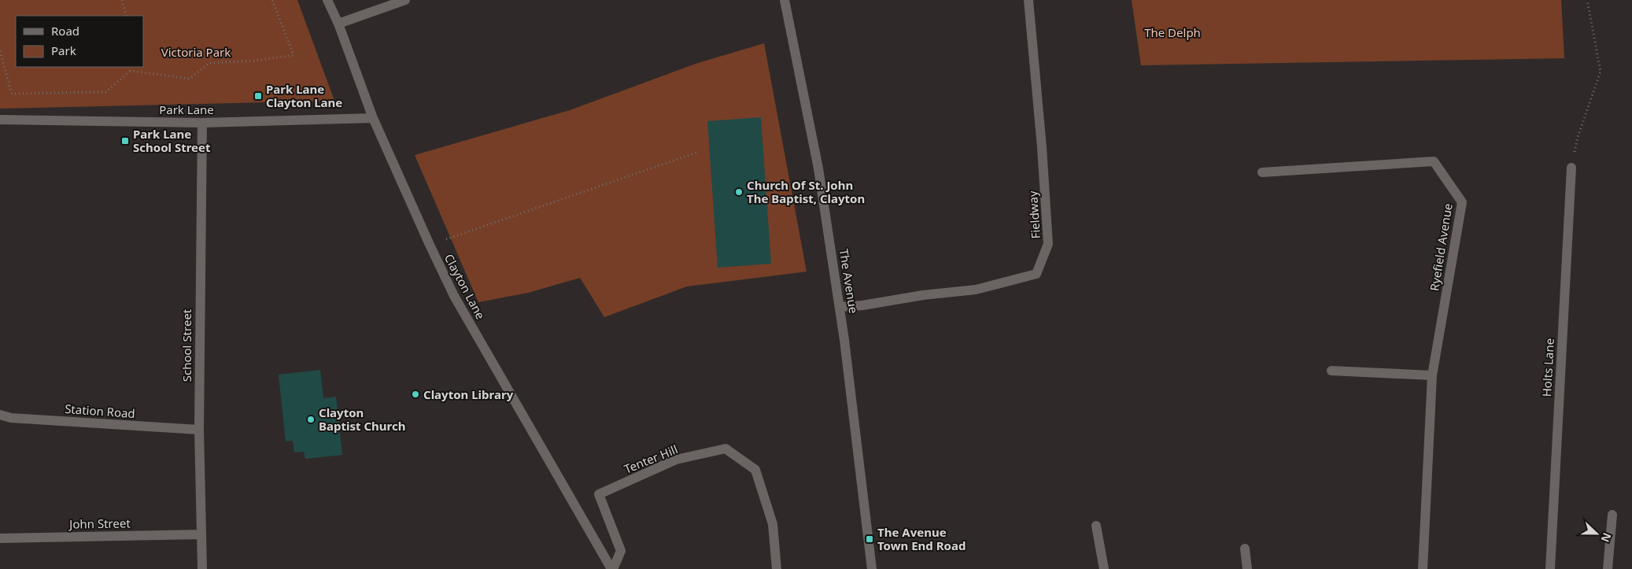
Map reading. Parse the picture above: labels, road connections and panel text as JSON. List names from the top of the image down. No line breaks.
{"streets":{"street":["Park Lane","Fieldway","Ryefield Avenue","The Avenue","Clayton Lane","School Street","Holts Lane","Station Road","Tenter Hill","John Street"]},"crossings":[["Park Lane","Clayton Lane"],["Park Lane","School Street"],["Fieldway","The Avenue"],["Clayton Lane","Tenter Hill"],["School Street","Station Road"],["School Street","John Street"]],"parks":["The Delph","Victoria Park"],"places":{"transit":["Park Lane Clayton Lane","Park Lane School Street","The Avenue Town End Road"],"other":["Church Of St. John The Baptist, Clayton","Clayton Library","Clayton Baptist Church"]},"legend":["Road","Park"],"north":"right"}
